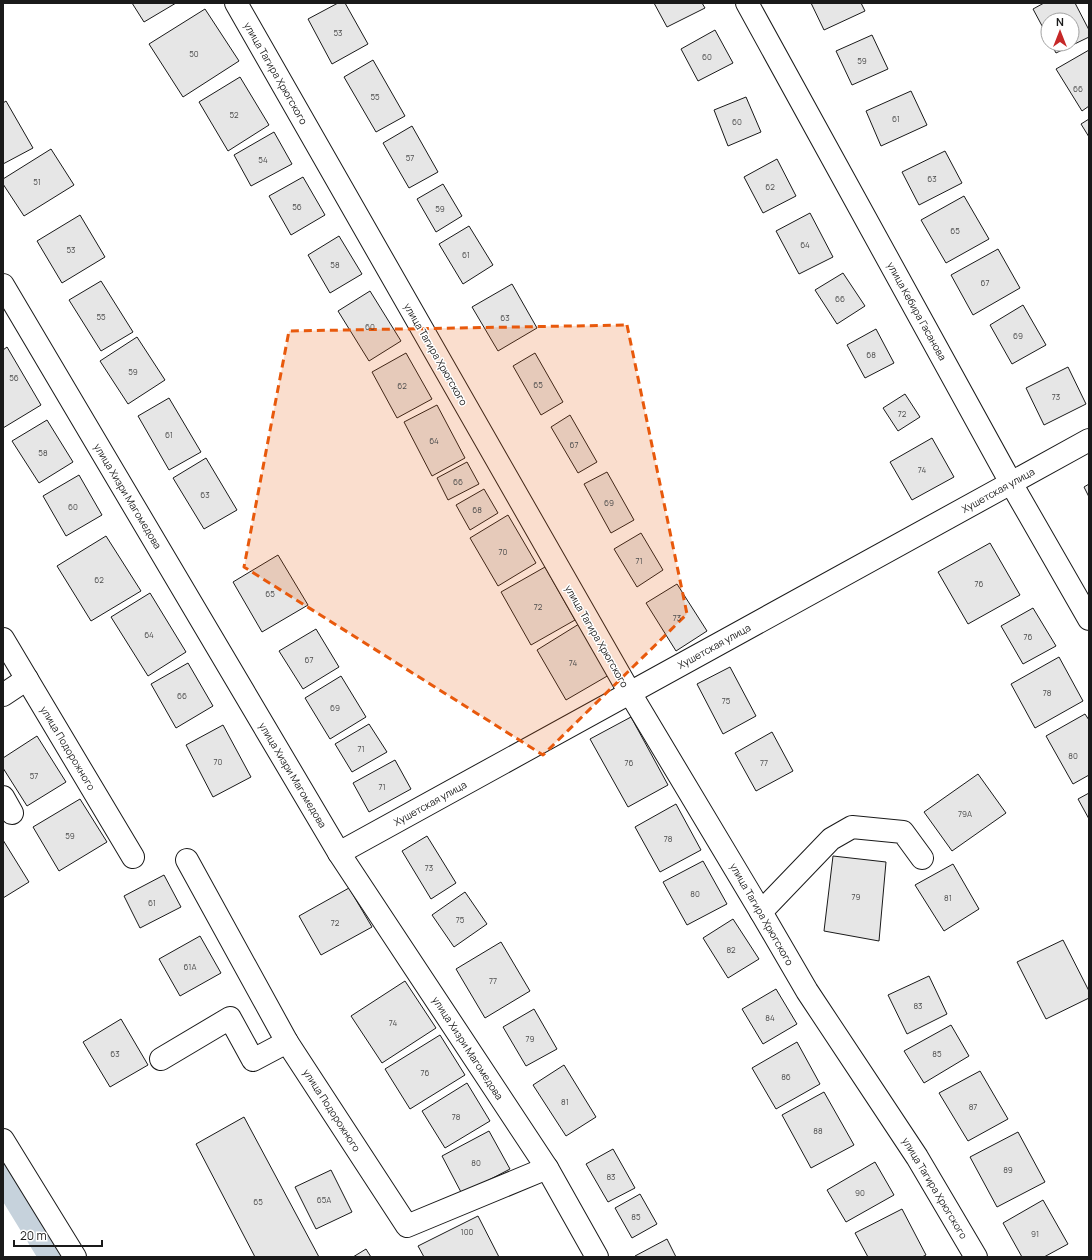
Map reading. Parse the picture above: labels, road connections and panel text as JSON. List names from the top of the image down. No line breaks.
{"streets":{"street":["улица Тагира Хрюгского","улица Кебира Гасанова","Хушетская улица","улица Хизри Магомедова","улица Подорожного"]},"crossings":[["улица Тагира Хрюгского","Хушетская улица"],["улица Кебира Гасанова","Хушетская улица"],["Хушетская улица","улица Хизри Магомедова"],["улица Хизри Магомедова","улица Подорожного"]],"house_numbers":["53","50","60","59","66","55","52","61","60","57","54","63","51","62","56","59","65","64","53","61","58","67","66","55","63","60","69","68","59","56","65","62","73","72","61","64","67","58","74","66","63","69","60","68","70","71","62","76","65","72","73","64","76","67","74","78","66","75","69","71","80","70","76","77","57","71","79А","59","78","73","80","79","81","61","75","72","82","61А","77","83","84","74","79","63","85","76","86","81","87","78","88","80","89","83","90","65А","65","85","100","91"],"scale_bar":"20 m","north":"top"}
